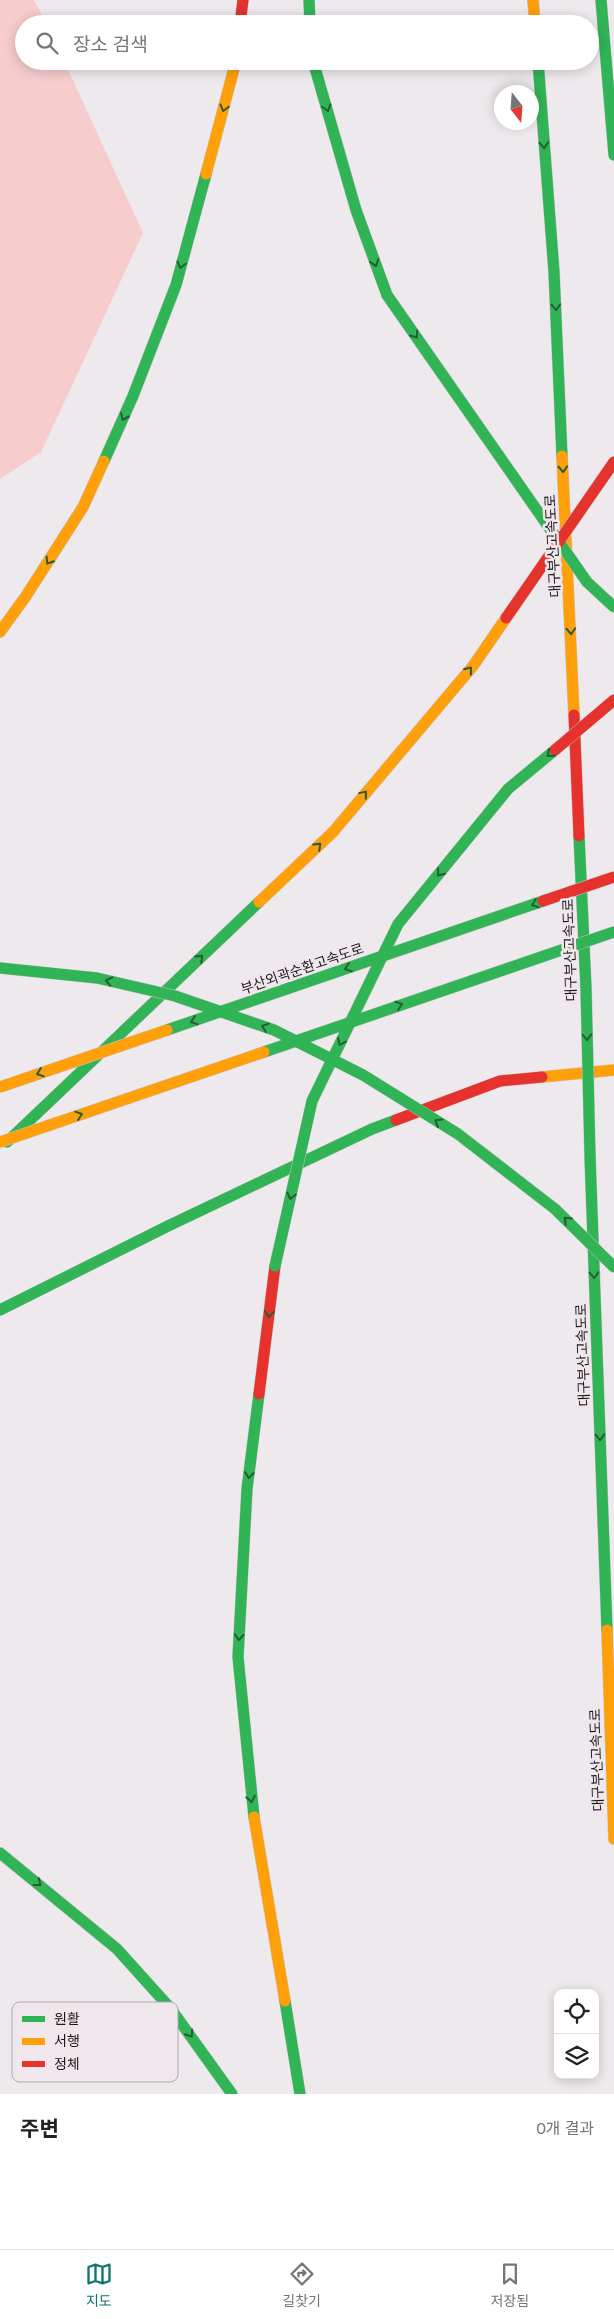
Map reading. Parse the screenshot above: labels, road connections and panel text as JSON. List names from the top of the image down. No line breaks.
{"streets":{"main road":["대구부산고속도로","부산외곽순환고속도로"]},"one_way":["대구부산고속도로"],"legend":["원활","서행","정체"],"north":"bottom","page":{"search":"장소 검색","heading":["주변","0개 결과"],"nav":["지도","길찾기","저장됨"]}}
